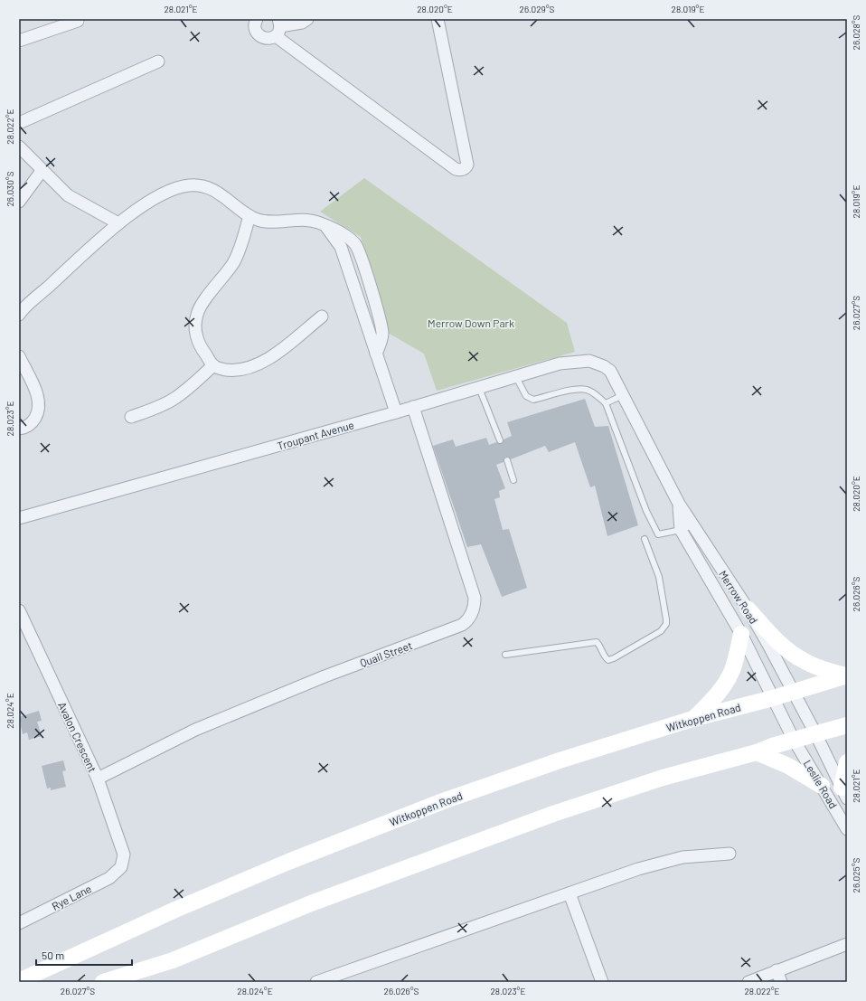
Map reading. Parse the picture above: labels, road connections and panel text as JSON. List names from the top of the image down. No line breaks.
{"streets":{"main road":["Witkoppen Road"],"street":["Troupant Avenue","Merrow Road","Quail Street","Avalon Crescent","Leslie Road","Rye Lane"]},"crossings":[["Troupant Avenue","Merrow Road"],["Troupant Avenue","Quail Street"],["Merrow Road","Witkoppen Road"],["Merrow Road","Leslie Road"],["Quail Street","Avalon Crescent"],["Avalon Crescent","Rye Lane"]],"parks":["Merrow Down Park"],"scale_bar":"50 m","coordinates":["28.021°E","28.020°E","26.029°S","28.019°E","26.028°S","28.022°E","26.030°S","26.027°S","28.023°E","26.026°S","28.024°E","26.025°S"]}
